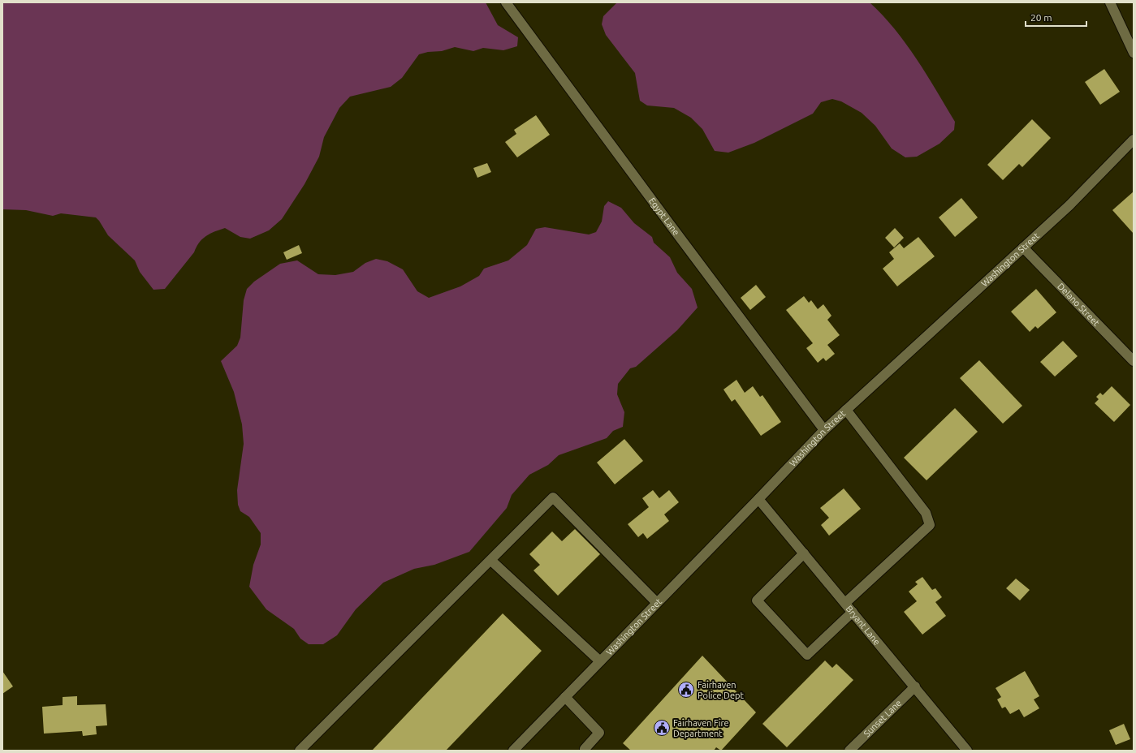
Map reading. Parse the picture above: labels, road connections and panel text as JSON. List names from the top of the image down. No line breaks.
{"streets":{"street":["Egypt Lane","Washington Street","Delano Street","Bryant Lane","Sunset Lane"]},"crossings":[["Egypt Lane","Washington Street"],["Washington Street","Delano Street"],["Washington Street","Bryant Lane"],["Bryant Lane","Sunset Lane"]],"places":{"public building":["Fairhaven Police Dept","Fairhaven Fire Department"]},"scale_bar":"20 m"}
